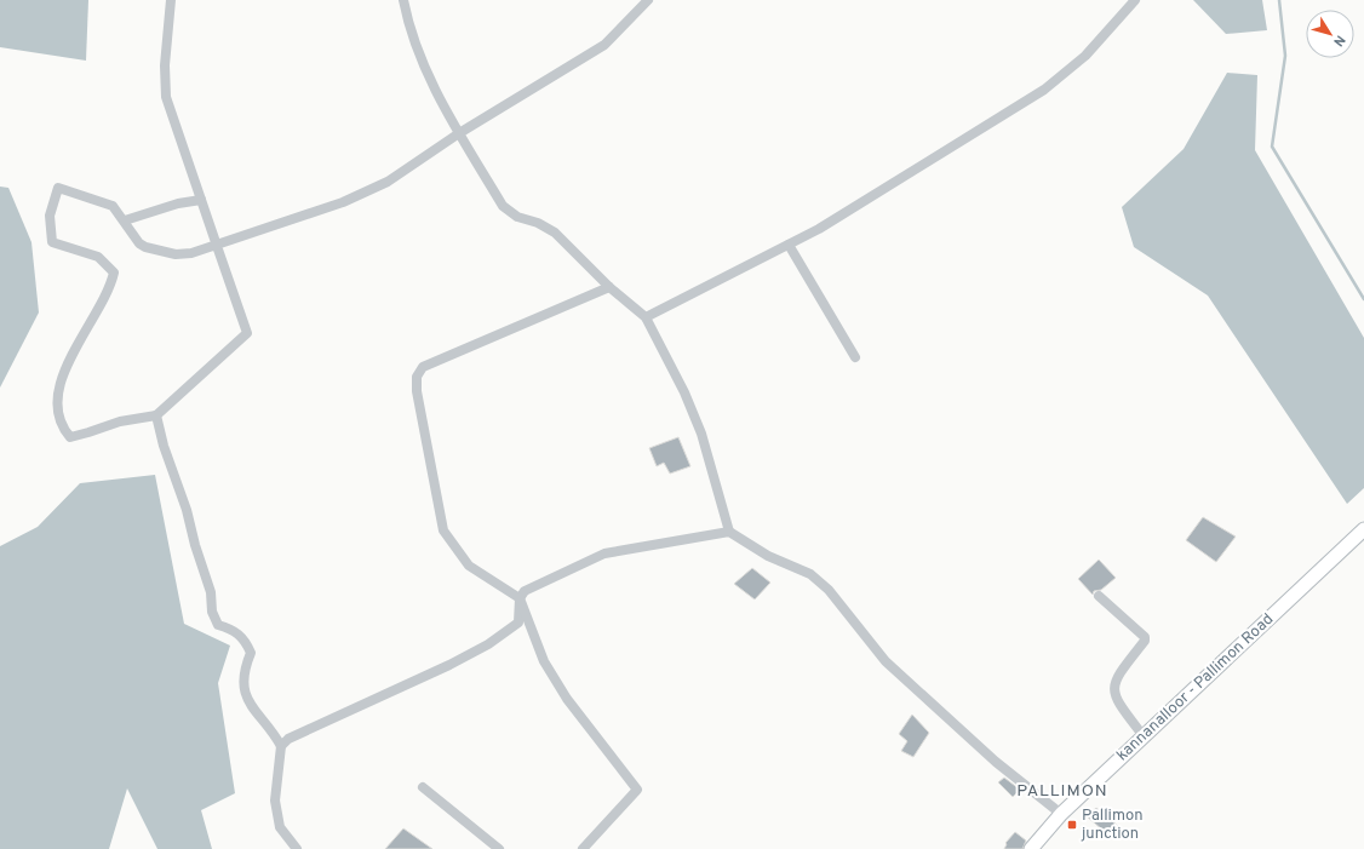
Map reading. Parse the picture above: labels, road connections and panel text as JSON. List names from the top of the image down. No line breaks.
{"streets":{"street":["kannanalloor - Pallimon Road"]},"districts":["PALLIMON"],"places":{"transit":["Pallimon junction"]},"north":"bottom right"}
